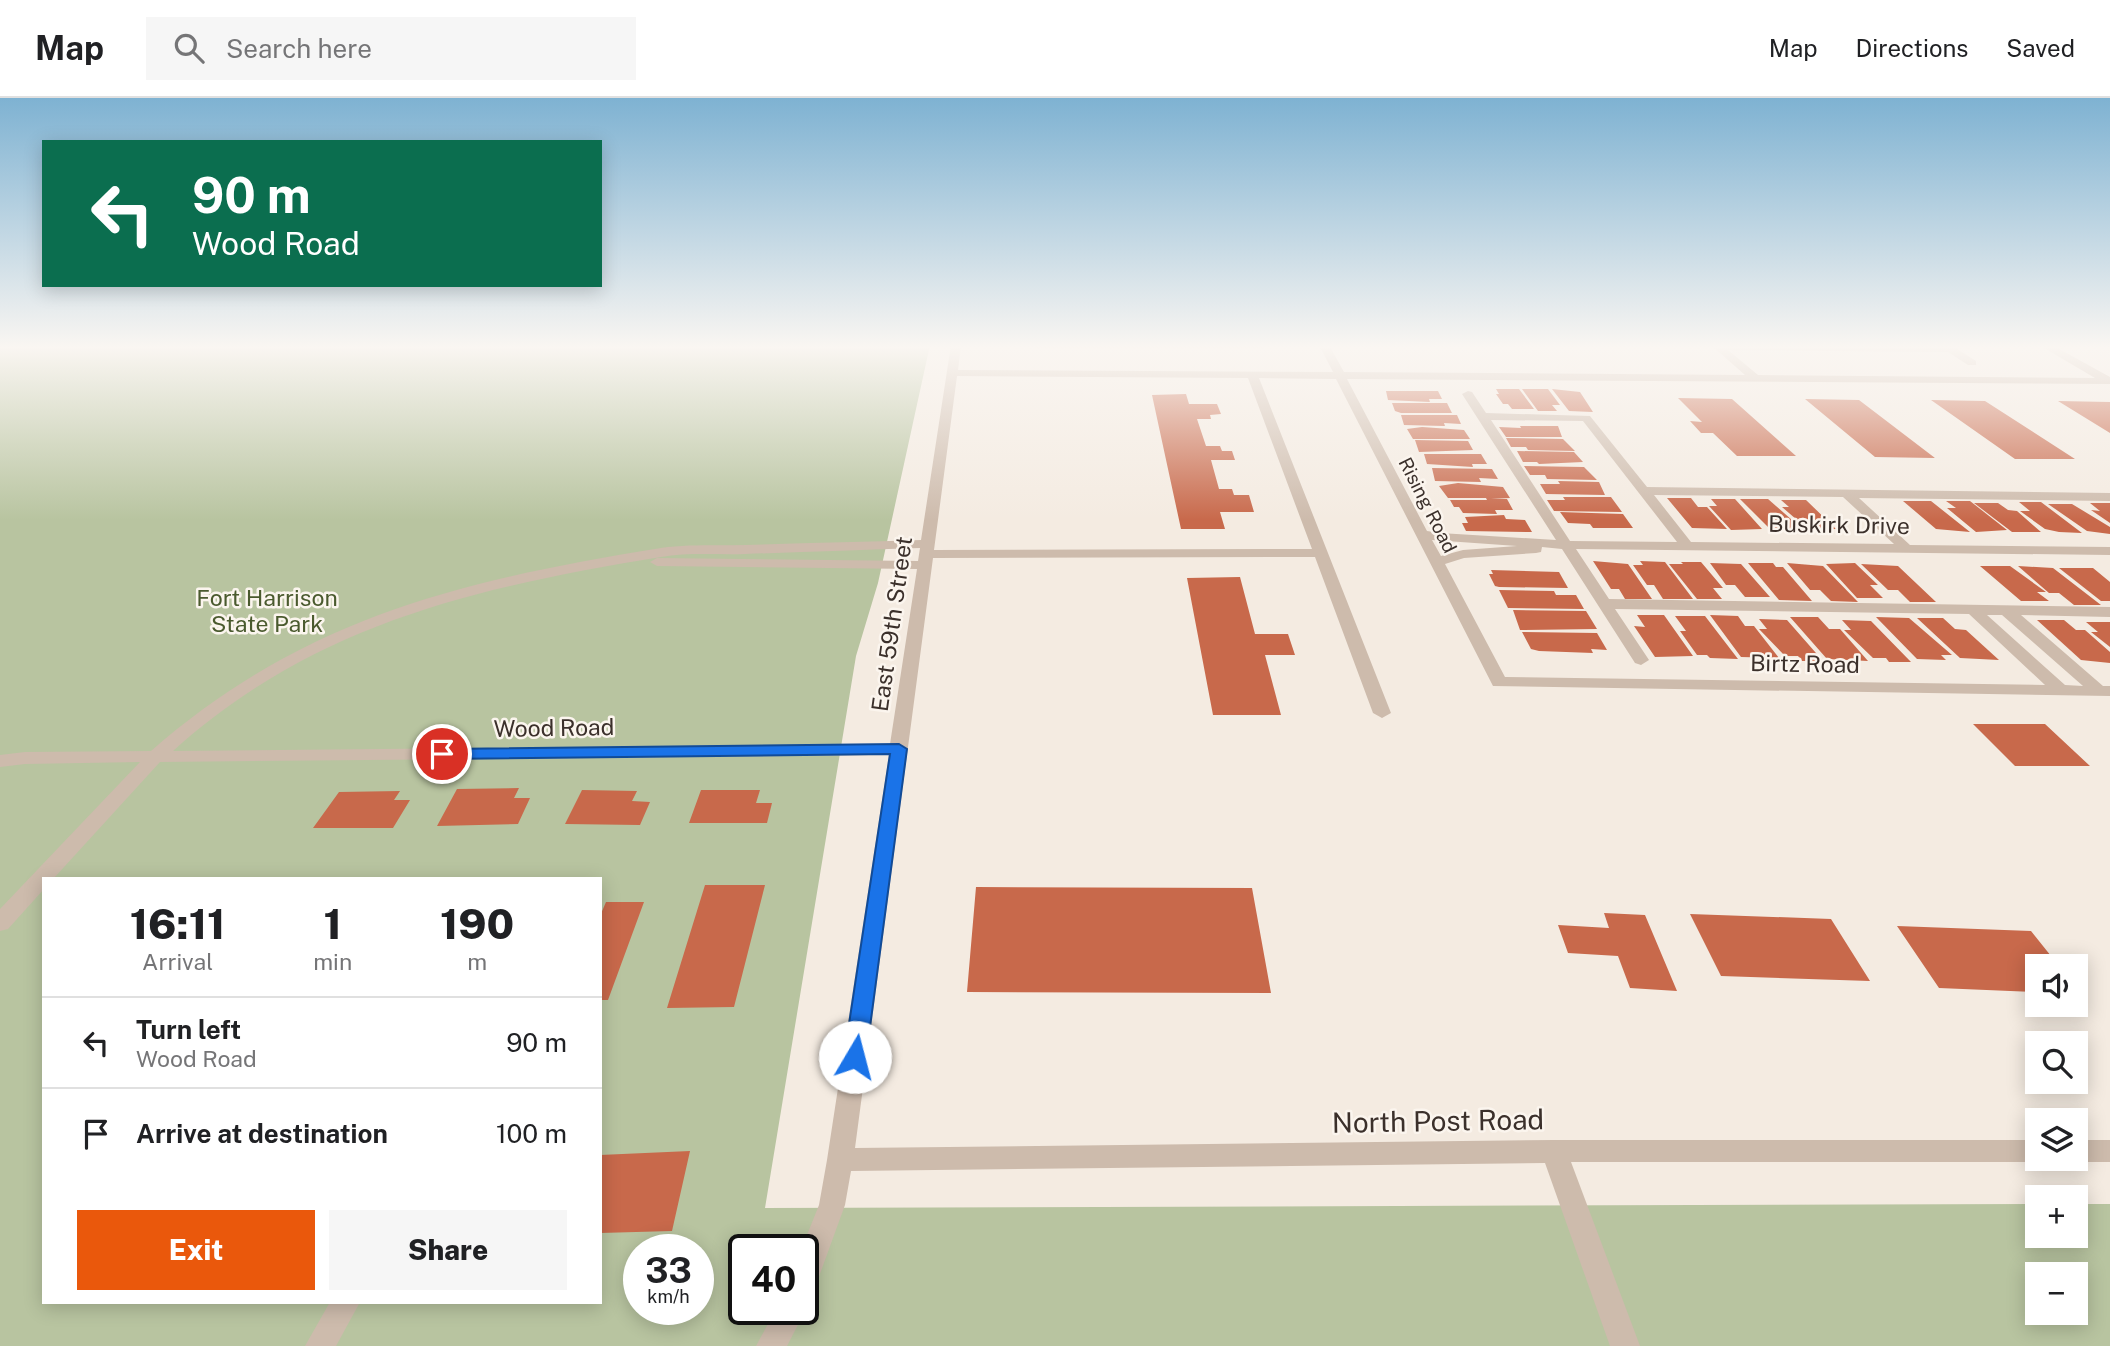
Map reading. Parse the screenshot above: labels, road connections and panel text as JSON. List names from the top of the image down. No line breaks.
{"streets":{"street":["Rising Road","Buskirk Drive","East 59th Street","Birtz Road","Wood Road","North Post Road"]},"crossings":[["Rising Road","Buskirk Drive"],["Rising Road","Birtz Road"],["East 59th Street","Wood Road"],["East 59th Street","North Post Road"]],"parks":["Fort Harrison State Park"],"page":{"header":"Map","search":"Search here","nav":["Map","Directions","Saved"],"turn":["90 m","Wood Road"],"eta":["16:11","Arrival","1","min","190","m"],"map_buttons":["+","−"],"list":[{"name":"Turn left","note":"Wood Road","value":"90 m"},{"name":"Arrive at destination","value":"100 m"}],"buttons":["Exit","Share"],"speed":"33 km/h","limit":"40"}}
